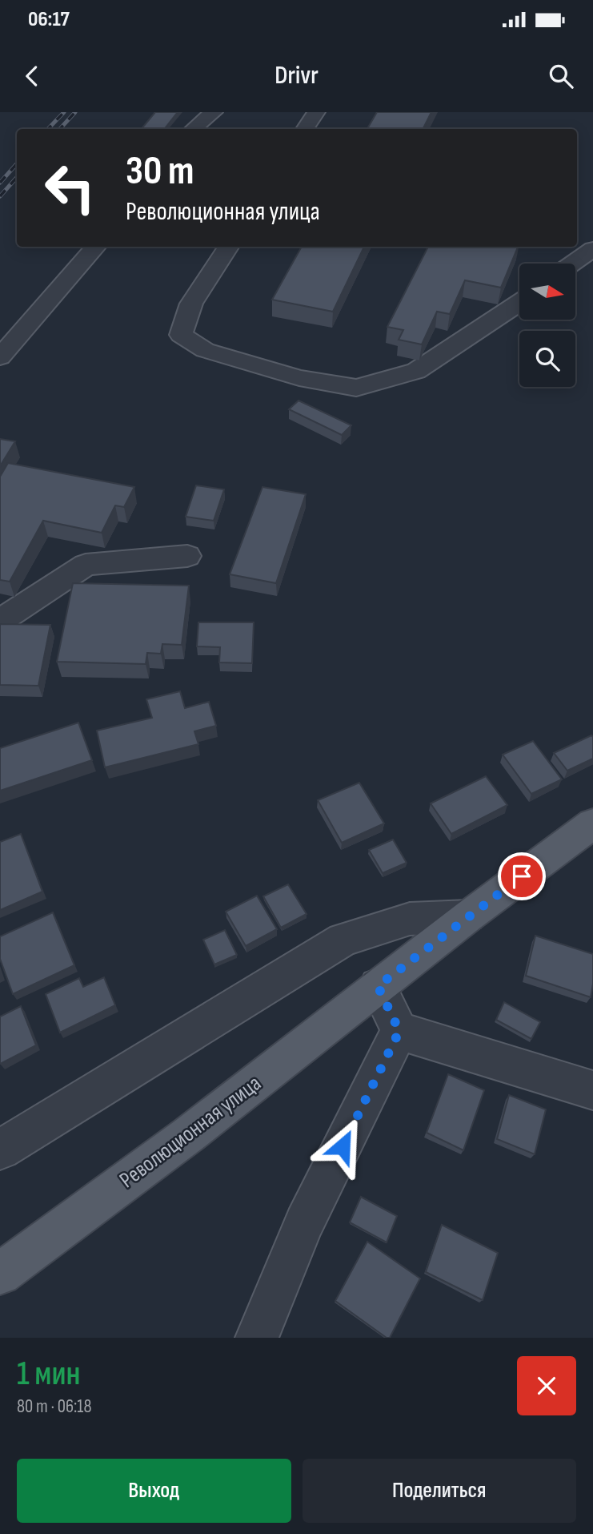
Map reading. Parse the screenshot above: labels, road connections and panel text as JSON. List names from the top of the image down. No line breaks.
{"streets":{"main road":["Революционная улица"]},"north":"right","page":{"status":"06:17","header":"Drivr","turn":["30 m","Революционная улица"],"heading":["1 мин","80 m · 06:18"],"buttons":["Выход","Поделиться"]}}
